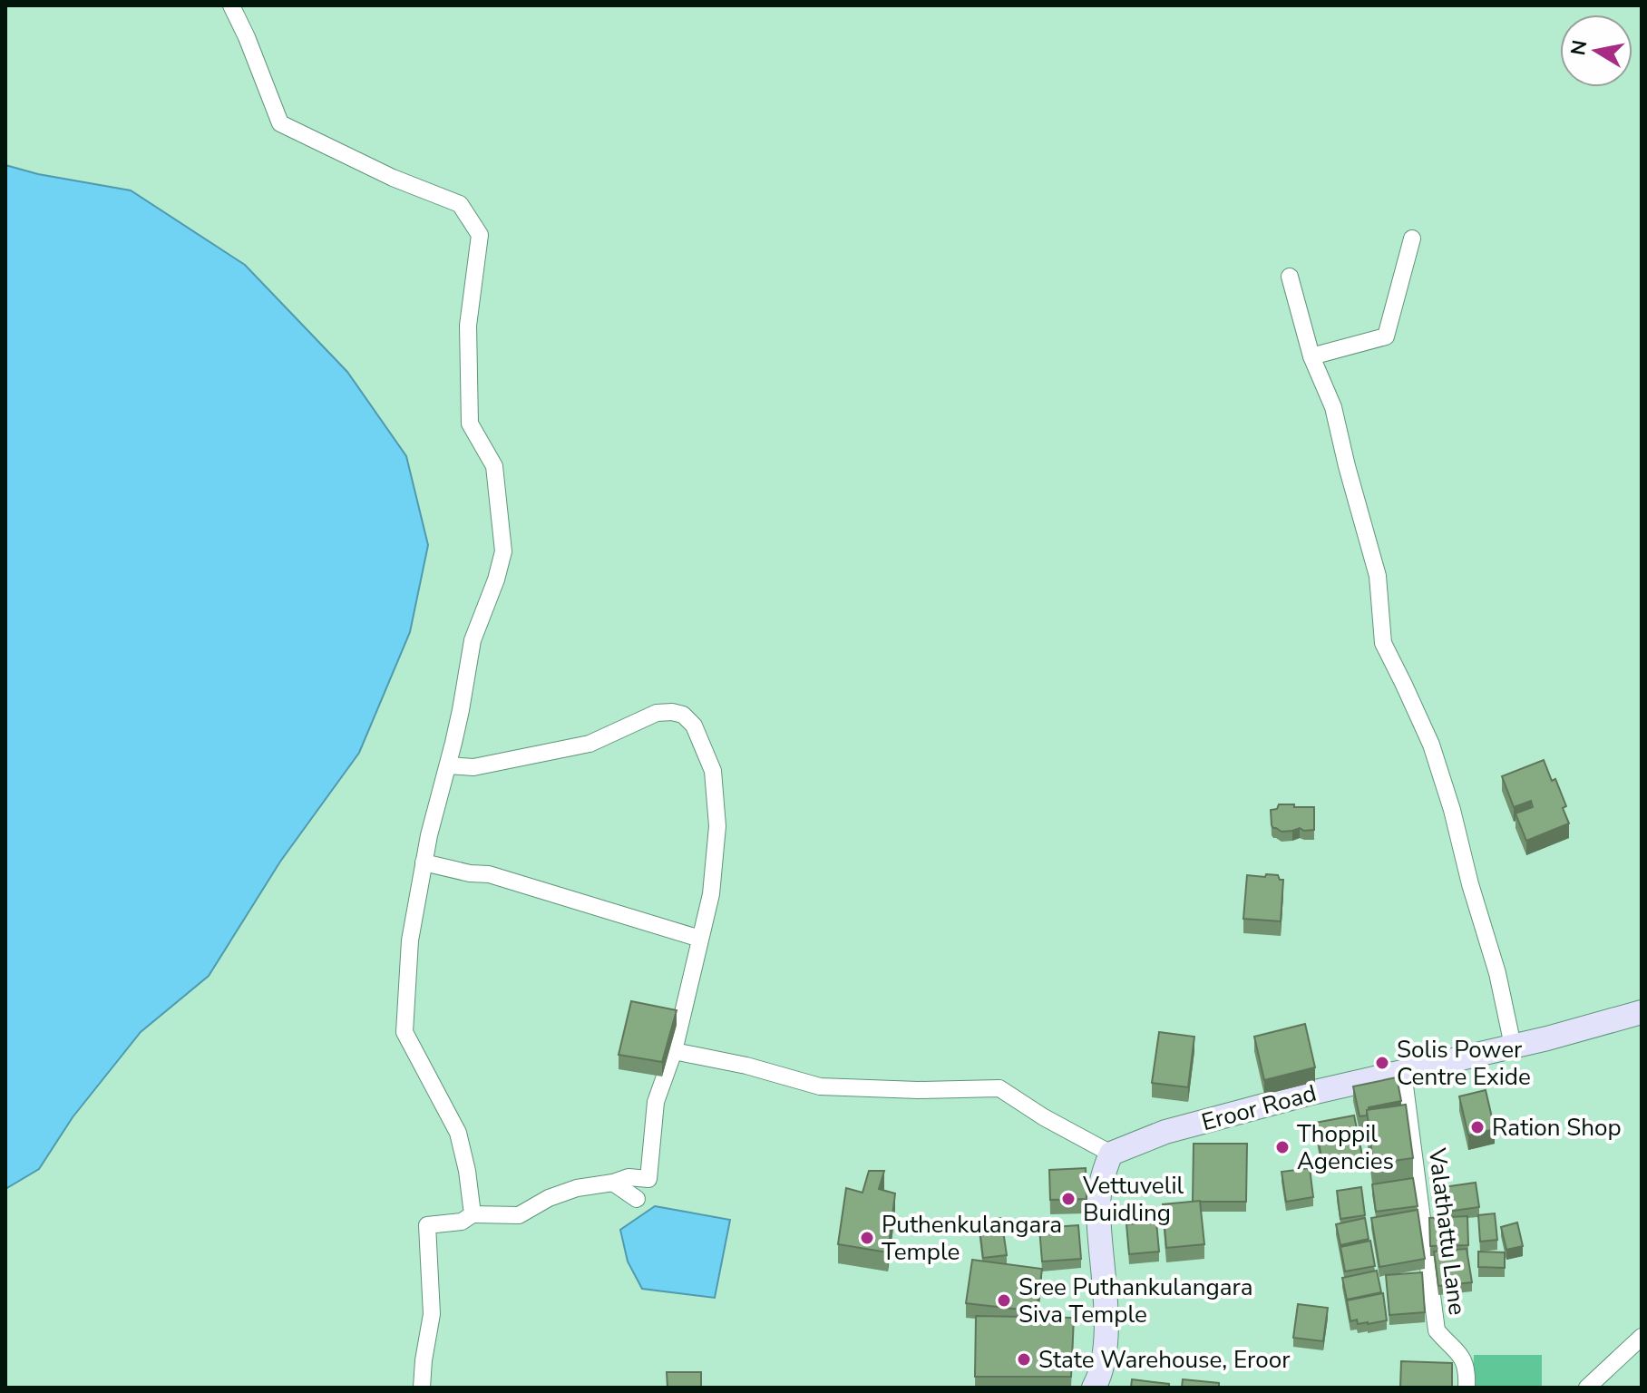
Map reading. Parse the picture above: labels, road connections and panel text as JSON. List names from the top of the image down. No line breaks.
{"streets":{"main road":["Eroor Road"],"street":["Valathattu Lane"]},"crossings":[["Eroor Road","Valathattu Lane"]],"places":["Solis Power Centre Exide","Ration Shop","Thoppil Agencies","Vettuvelil Buidling","Puthenkulangara Temple","Sree Puthankulangara Siva Temple","State Warehouse, Eroor"],"north":"left"}
